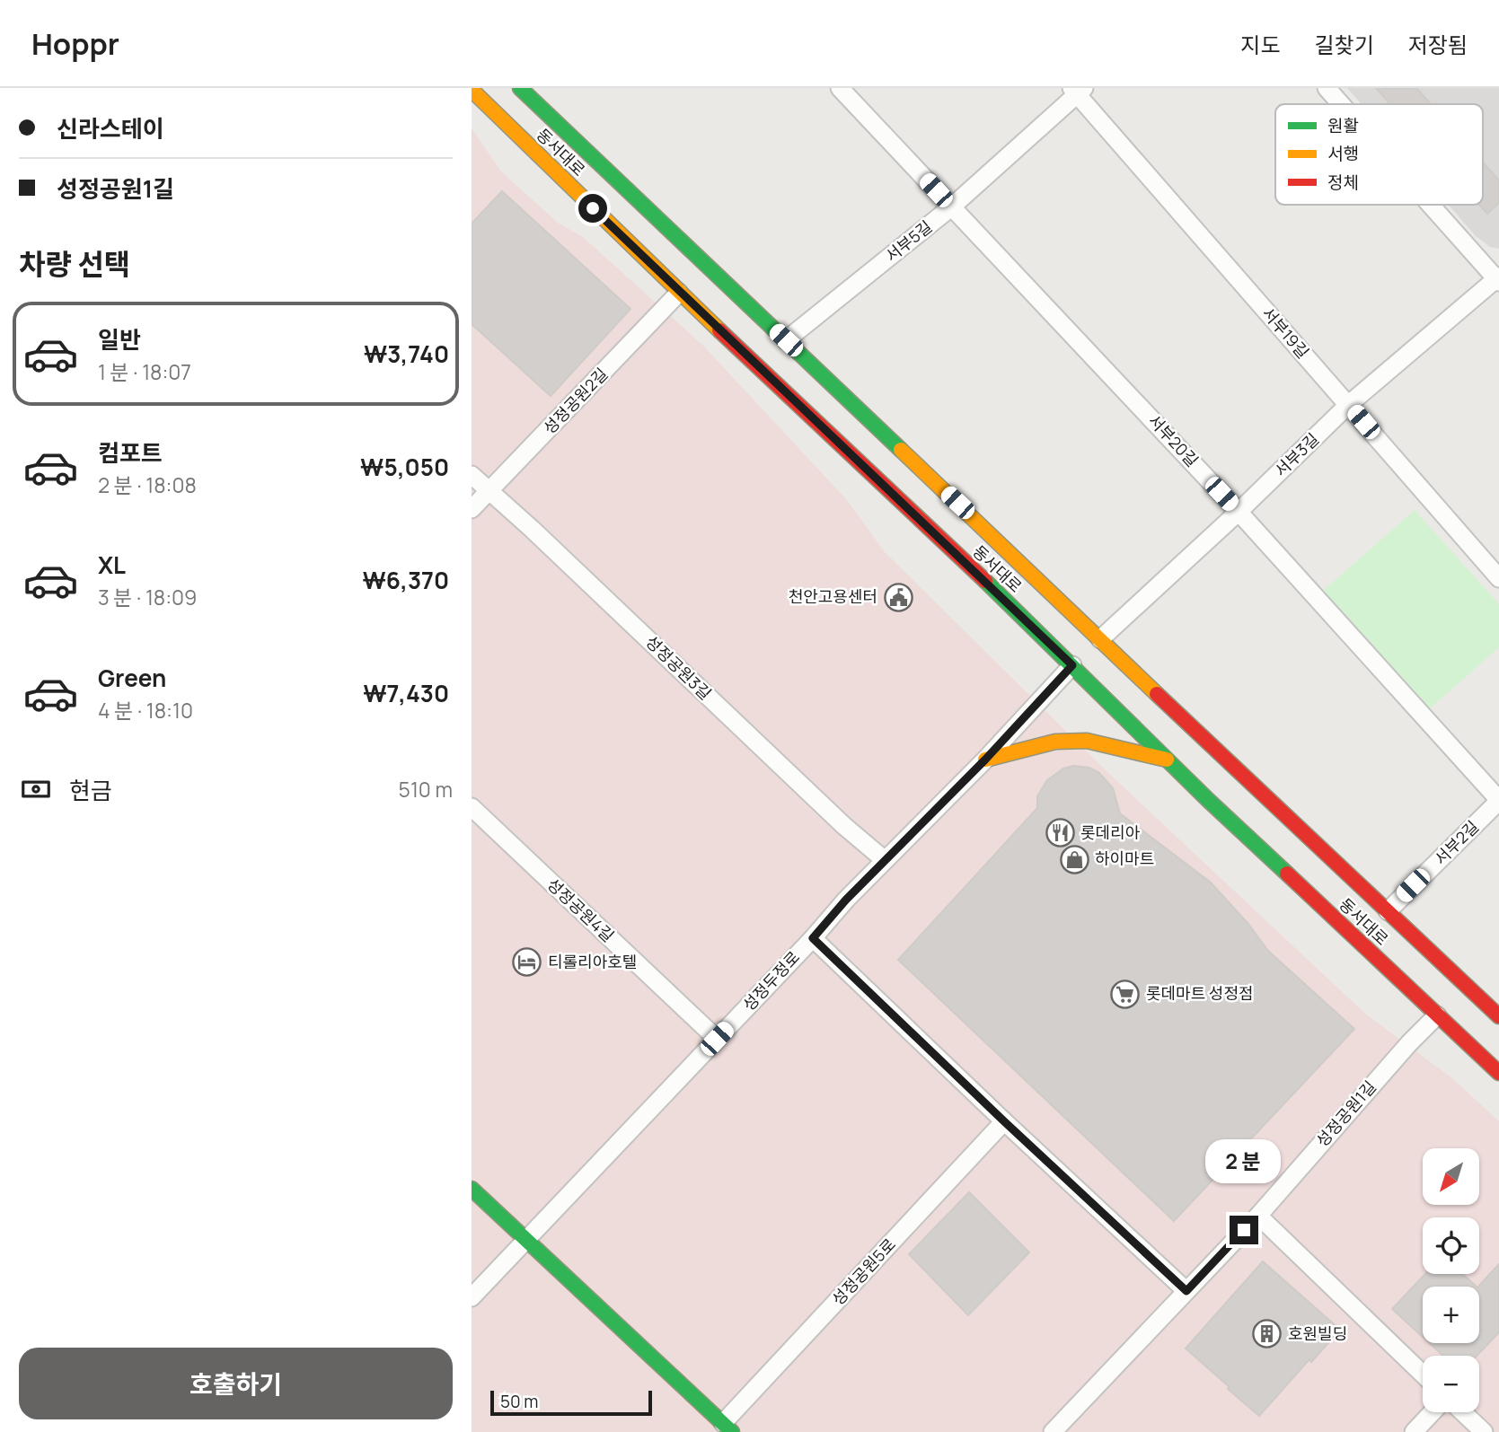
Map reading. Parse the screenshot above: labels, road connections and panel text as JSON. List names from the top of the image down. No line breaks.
{"streets":{"main road":["동서대로","성정두정로","성정공원5로"],"street":["서부5길","서부19길","성정공원2길","서부20길","서부3길","성정공원3길","서부2길","성정공원4길","성정공원1길"]},"crossings":[["동서대로","서부5길"],["동서대로","성정공원2길"],["동서대로","서부3길"],["동서대로","서부2길"],["동서대로","성정두정로"],["동서대로","성정공원1길"],["서부5길","서부19길"],["서부5길","서부20길"],["서부19길","서부3길"],["성정공원2길","성정공원3길"],["서부20길","서부3길"],["서부20길","서부2길"],["서부3길","성정두정로"],["성정공원3길","성정두정로"],["성정공원4길","성정두정로"],["성정두정로","성정공원5로"]],"places":{"public building":["천안고용센터"],"restaurant":["롯데리아"],"shop":["하이마트"],"hotel":["티롤리아호텔"],"supermarket":["롯데마트 성정점"],"building":["호원빌딩"]},"legend":["원활","서행","정체"],"scale_bar":"50 m","north":"bottom left","page":{"header":"Hoppr","nav":["지도","길찾기","저장됨"],"banner":["신라스테이","성정공원1길"],"heading":"차량 선택","list":[{"name":"일반","note":"1 분 · 18:07","value":"₩3,740"},{"name":"컴포트","note":"2 분 · 18:08","value":"₩5,050"},{"name":"XL","note":"3 분 · 18:09","value":"₩6,370"},{"name":"Green","note":"4 분 · 18:10","value":"₩7,430"}],"pay":["현금","510 m"],"bubble":"2 분","map_buttons":["+","−"],"buttons":"호출하기","scale":"50 m"}}
